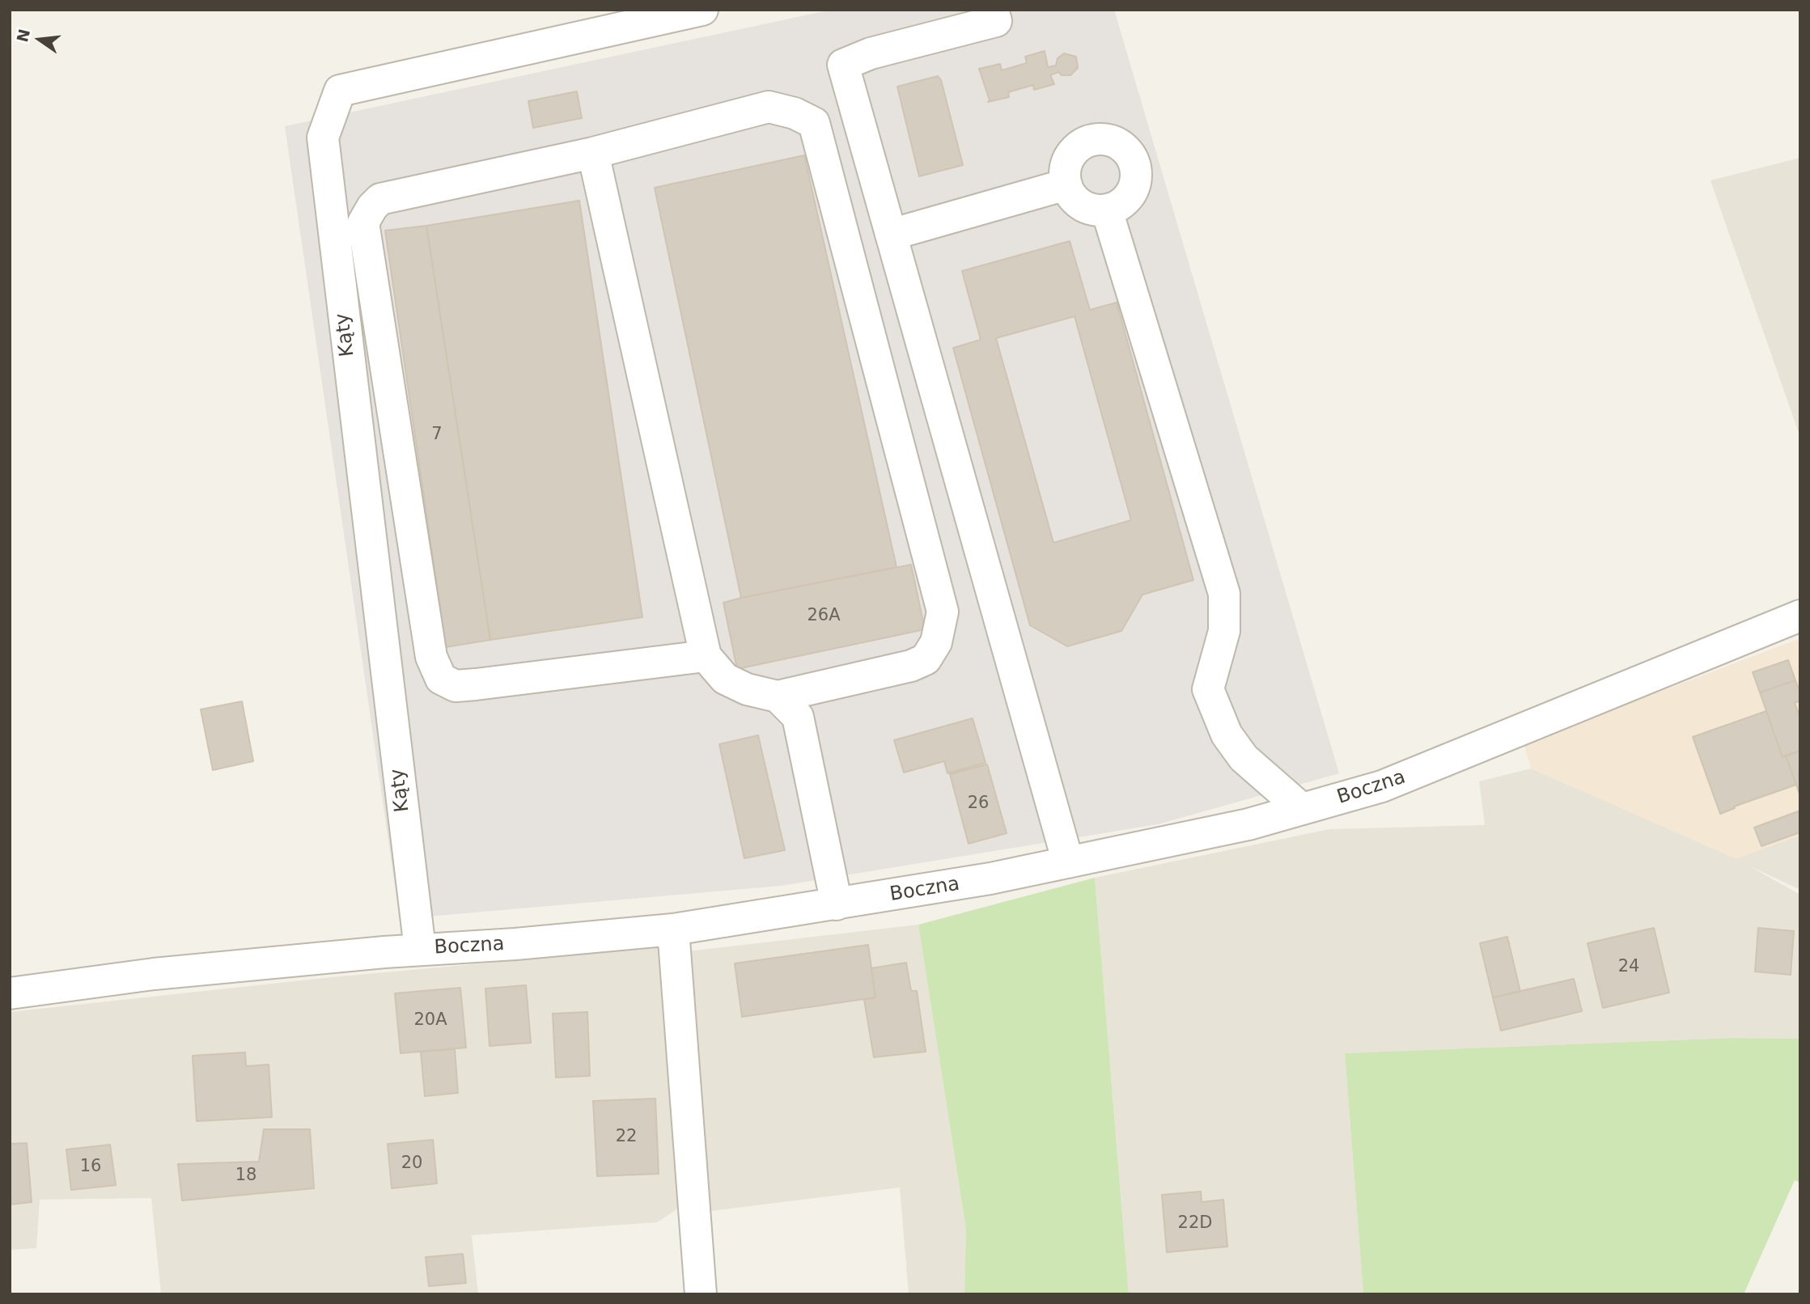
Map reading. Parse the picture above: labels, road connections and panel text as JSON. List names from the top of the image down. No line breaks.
{"streets":{"street":["Kąty","Boczna"]},"crossings":[["Kąty","Boczna"]],"house_numbers":["7","26A","26","24","20A","22","20","16","18","22D"],"north":"left"}
